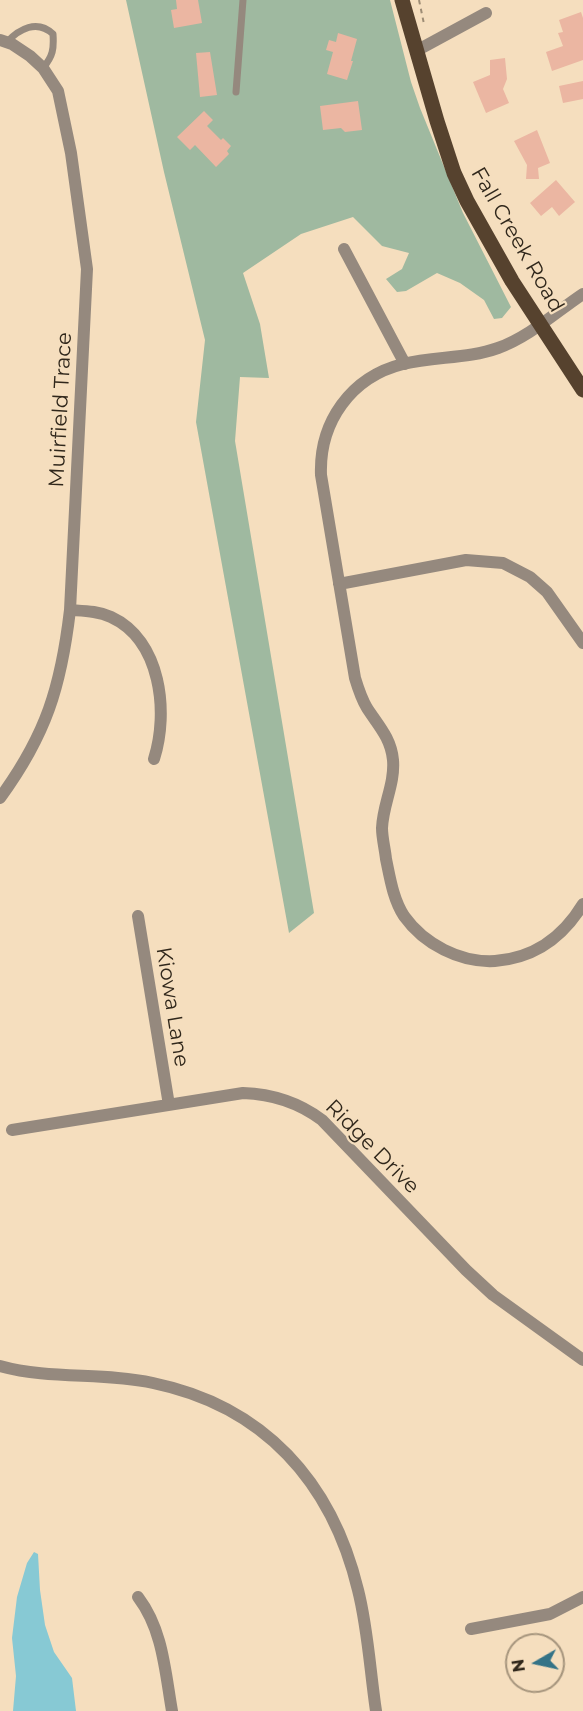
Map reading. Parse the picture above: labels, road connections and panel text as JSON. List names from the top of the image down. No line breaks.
{"streets":{"main road":["Fall Creek Road"],"street":["Muirfield Trace","Kiowa Lane","Ridge Drive"]},"crossings":[["Kiowa Lane","Ridge Drive"]],"north":"left"}
